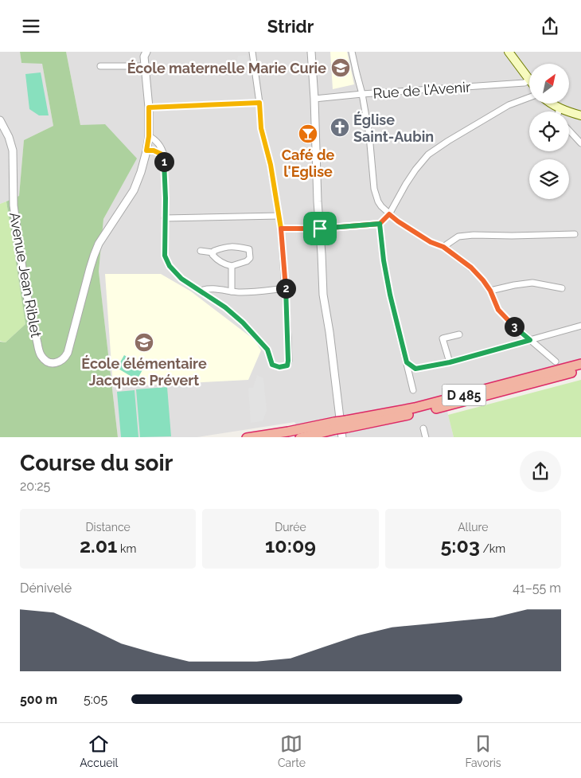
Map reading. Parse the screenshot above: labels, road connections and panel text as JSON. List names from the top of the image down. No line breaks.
{"streets":{"highway":["D 485"],"street":["Rue de l'Avenir","Avenue Jean Riblet"]},"places":{"school or university":["École maternelle Marie Curie","École élémentaire Jacques Prévert"],"church":["Église Saint-Aubin"],"bar":["Café de l'Eglise"]},"north":"top right","page":{"header":"Stridr","pins":["1","2","3"],"heading":["Course du soir","20:25"],"stats":[["Distance","2.01 km"],["Durée","10:09"],["Allure","5:03 /km"]],"chart":["Dénivelé","41–55 m"],"list":[{"name":"500 m","note":"5:05"}],"tabs":["Accueil","Carte","Favoris"]}}
